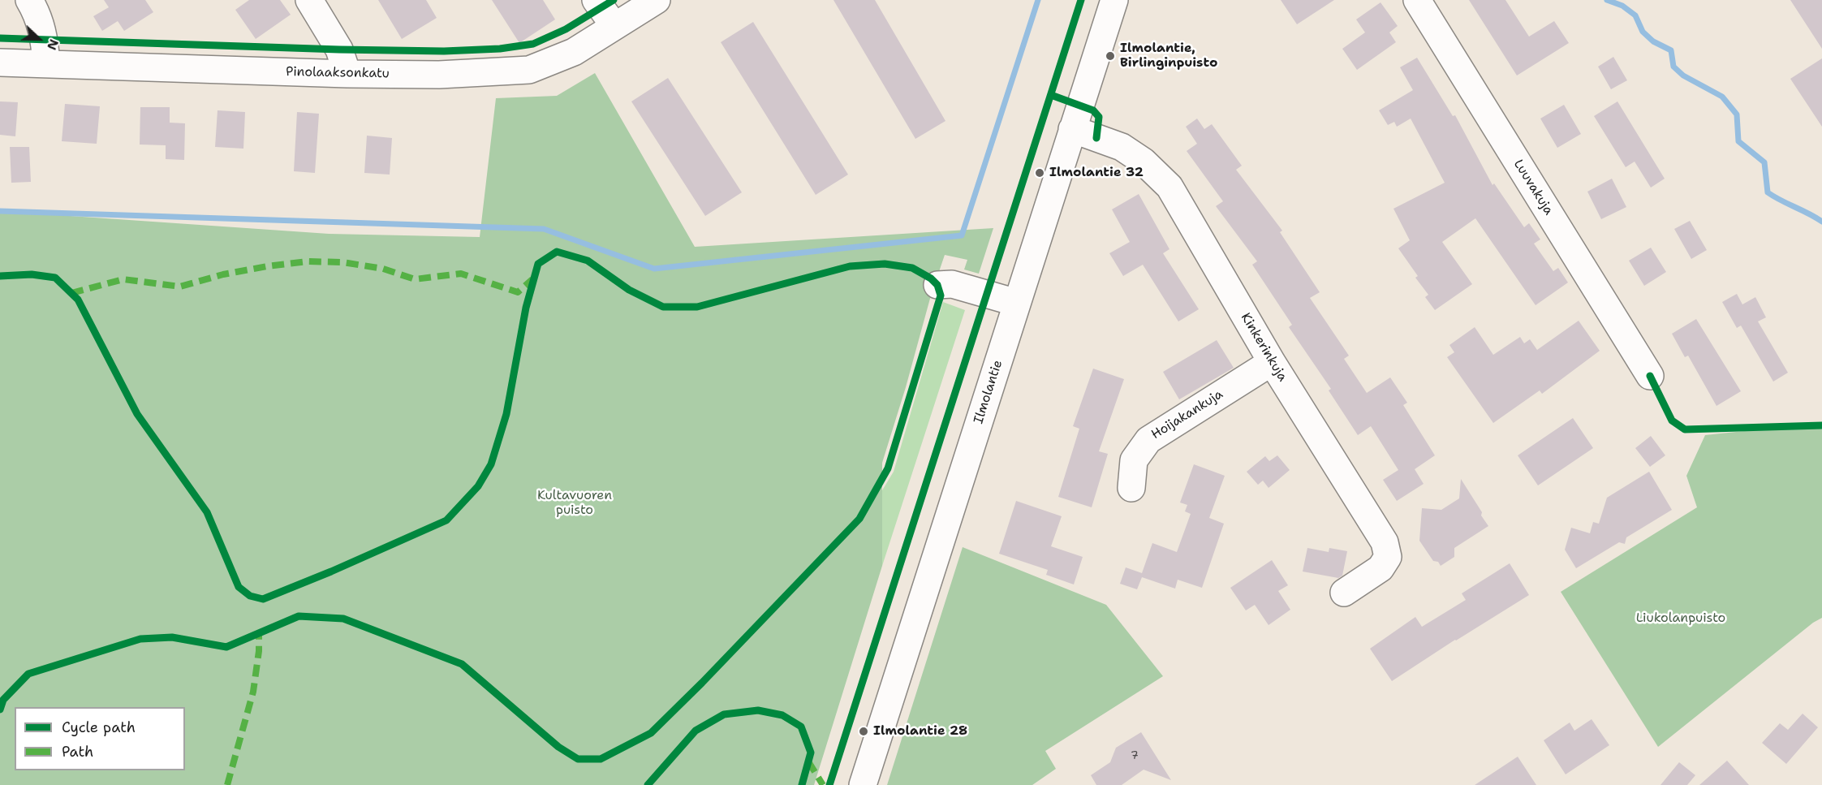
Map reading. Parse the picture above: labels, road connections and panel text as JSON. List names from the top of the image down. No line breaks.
{"streets":{"street":["Pinolaaksonkatu","Luuvakuja","Kinkerinkuja","Ilmolantie","Hoijakankuja"]},"crossings":[["Kinkerinkuja","Ilmolantie"],["Kinkerinkuja","Hoijakankuja"]],"parks":["Kultavuoren puisto","Liukolanpuisto"],"places":["Ilmolantie, Birlinginpuisto","Ilmolantie 32","Ilmolantie 28"],"house_numbers":["7"],"legend":["Cycle path","Path"],"north":"right"}
